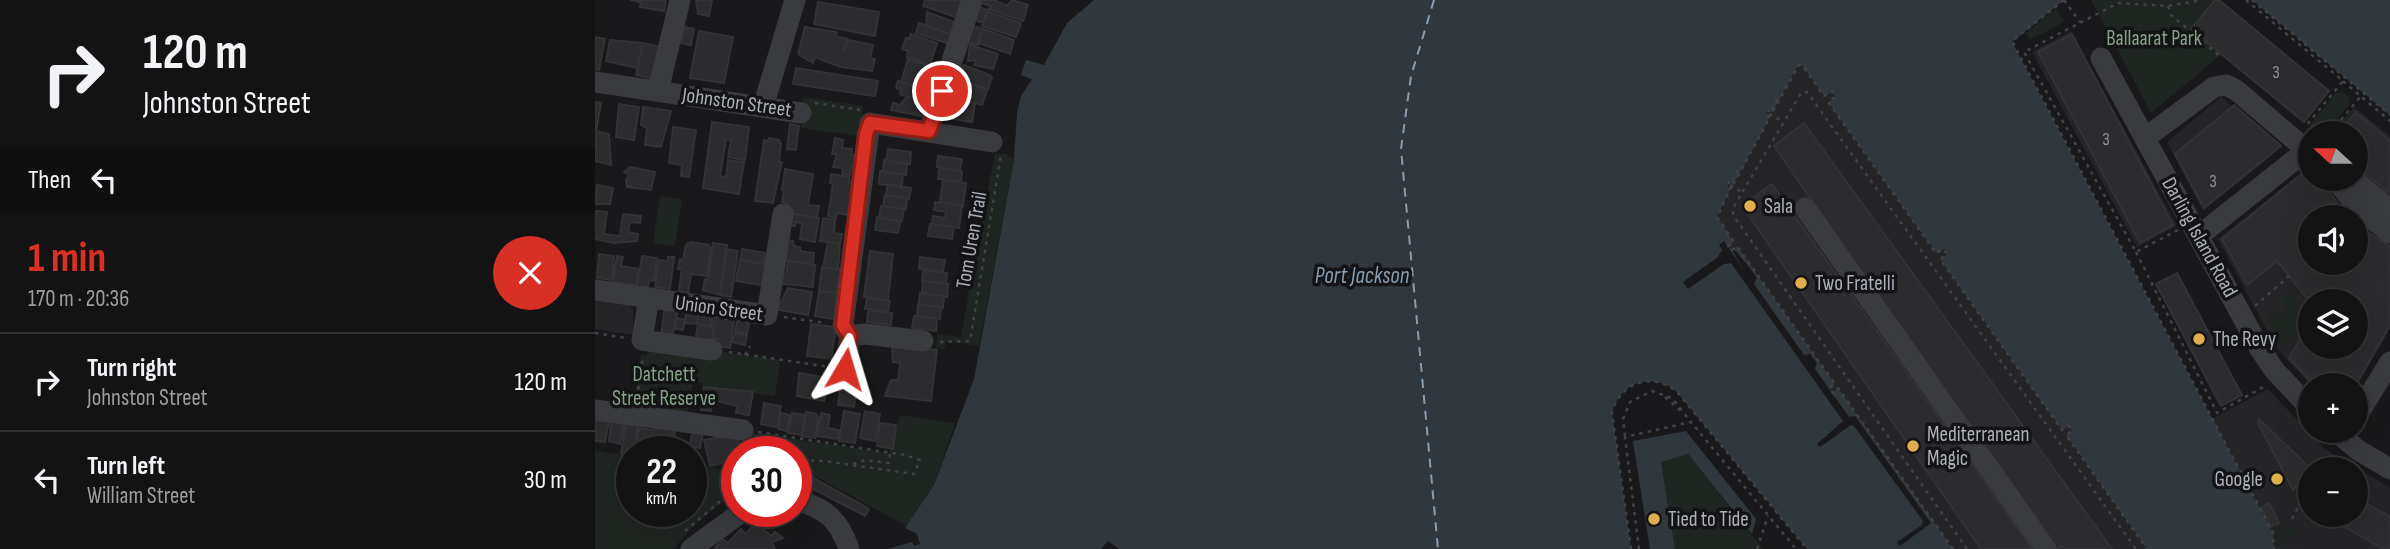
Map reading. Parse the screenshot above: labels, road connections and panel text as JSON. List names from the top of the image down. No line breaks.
{"streets":{"street":["Johnston Street","Darling Island Road","Union Street"],"path":["Tom Uren Trail"]},"water":["Port Jackson"],"parks":["Ballaarat Park","Datchett Street Reserve"],"places":["Sala","Two Fratelli","The Revy","Mediterranean Magic","Google","Tied to Tide"],"house_numbers":["3","3","3"],"north":"left","page":{"turn":["120 m","Johnston Street"],"map_buttons":["+","−"],"then":"Then","heading":["1 min","170 m · 20:36"],"list":[{"name":"Turn right","note":"Johnston Street","value":"120 m"},{"name":"Turn left","note":"William Street","value":"30 m"}],"speed":"22 km/h","limit":"30"}}
